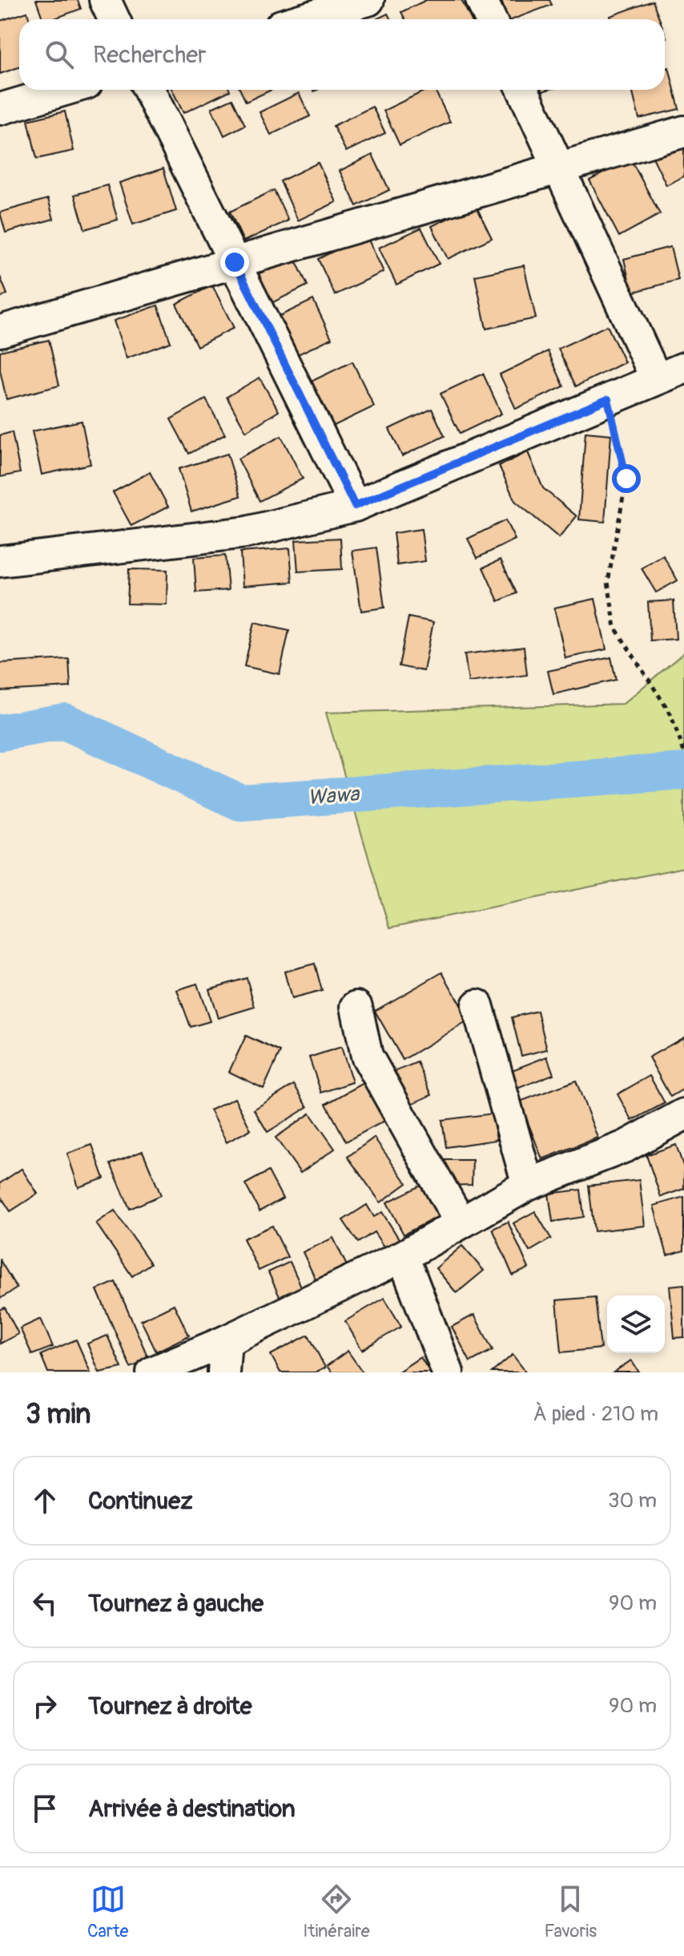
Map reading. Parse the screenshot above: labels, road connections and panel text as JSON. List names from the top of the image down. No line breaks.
{"water":["Wawa"],"page":{"search":"Rechercher","heading":["3 min","À pied · 210 m"],"list":[["Continuez","30 m"],["Tournez à gauche","90 m"],["Tournez à droite","90 m"],"Arrivée à destination"],"nav":["Carte","Itinéraire","Favoris"]}}
